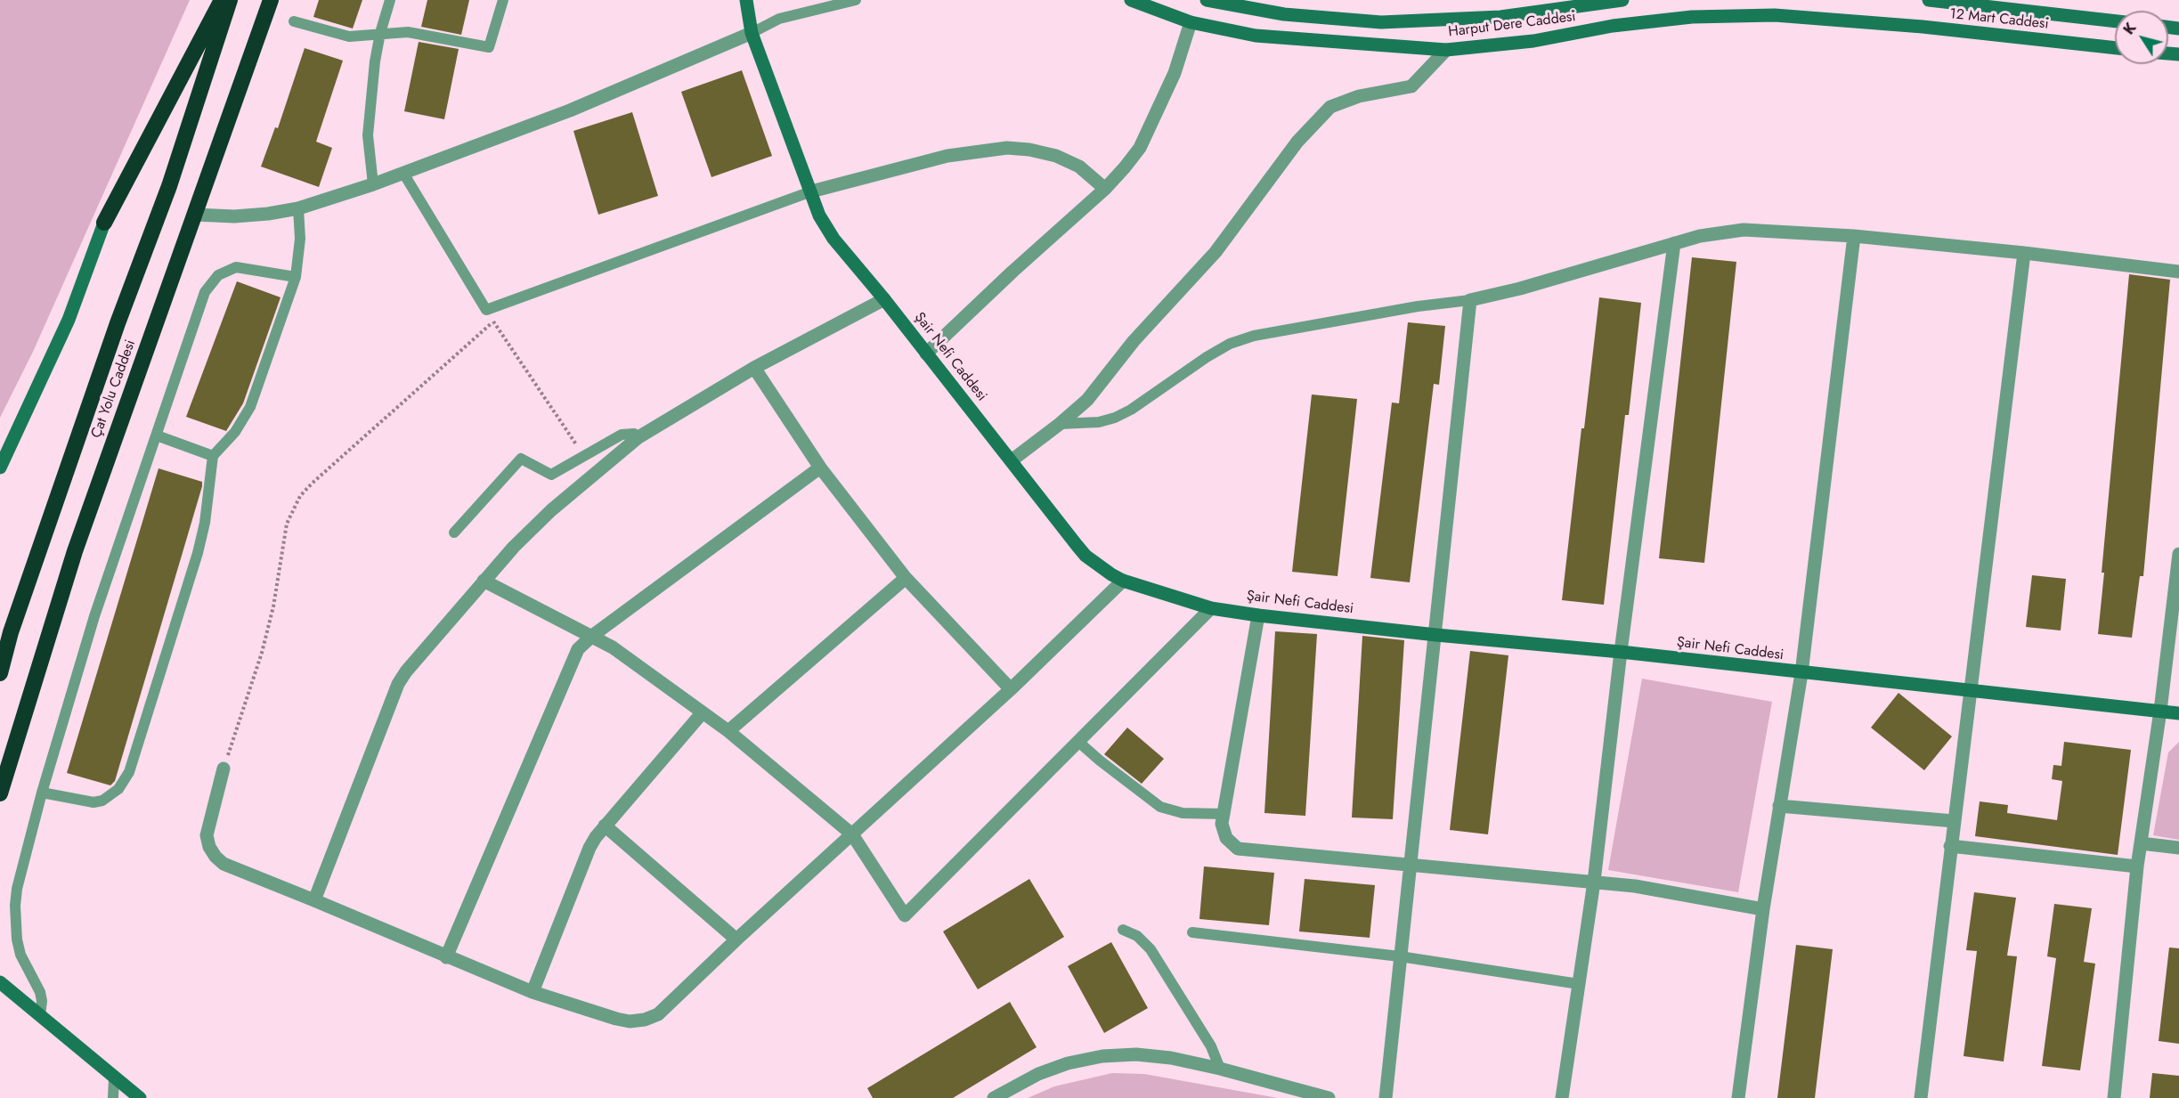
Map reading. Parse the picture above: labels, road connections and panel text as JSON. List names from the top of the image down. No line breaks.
{"streets":{"highway":["Çat Yolu Caddesi"],"street":["12 Mart Caddesi","Harput Dere Caddesi","Şair Nefi Caddesi"]},"crossings":[["12 Mart Caddesi","Harput Dere Caddesi"]],"north":"top left"}
